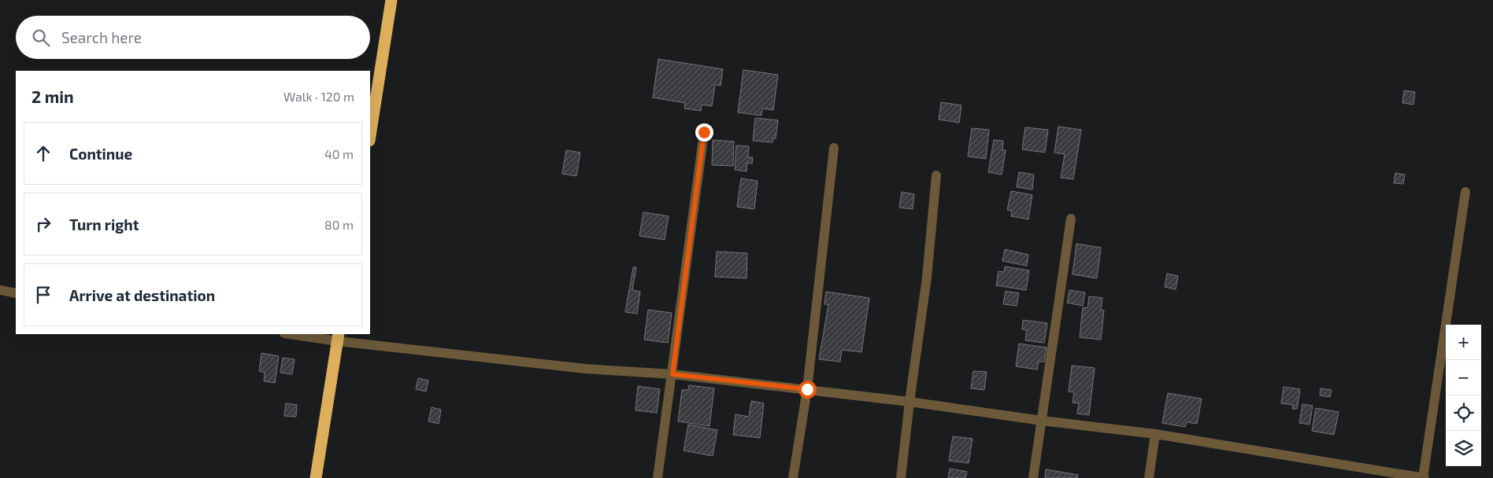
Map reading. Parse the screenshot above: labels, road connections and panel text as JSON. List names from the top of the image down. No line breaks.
{"page":{"search":"Search here","heading":["2 min","Walk · 120 m"],"list":[["Continue","40 m"],["Turn right","80 m"],"Arrive at destination"],"map_buttons":["+","−"]}}
